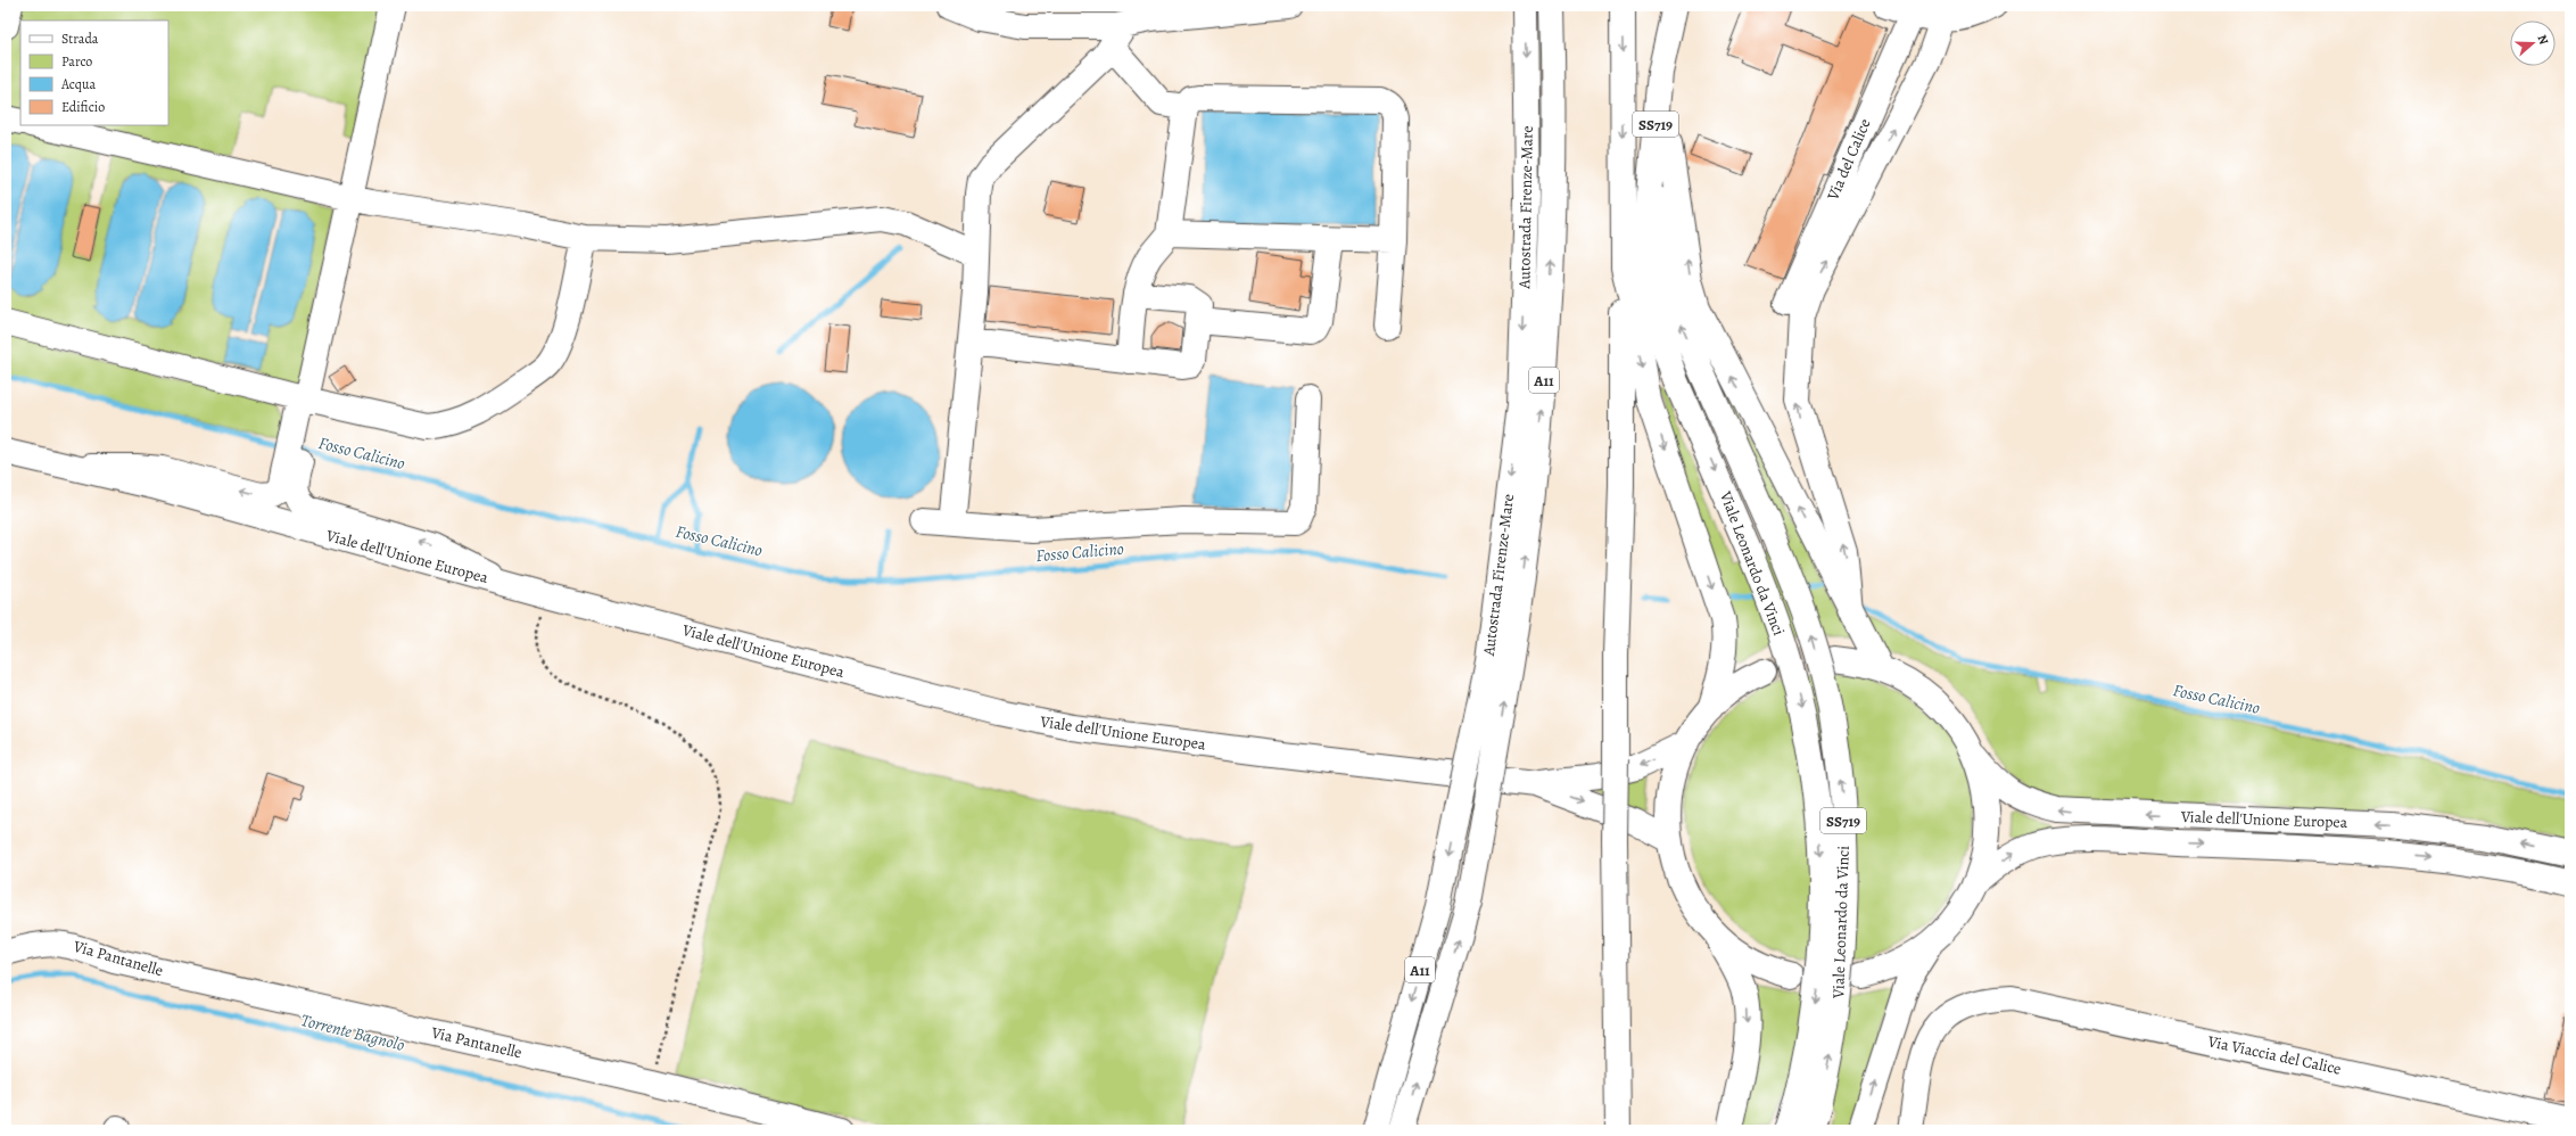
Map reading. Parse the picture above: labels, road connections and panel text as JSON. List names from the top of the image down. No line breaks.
{"streets":{"main road":["SS719","Via del Calice","Autostrada Firenze-Mare","A11","Viale dell'Unione Europea","Viale Leonardo da Vinci","Via Pantanelle","Via Viaccia del Calice"]},"water":["Fosso Calicino","Torrente Bagnolo"],"legend":["Strada","Parco","Acqua","Edificio"],"north":"right"}
